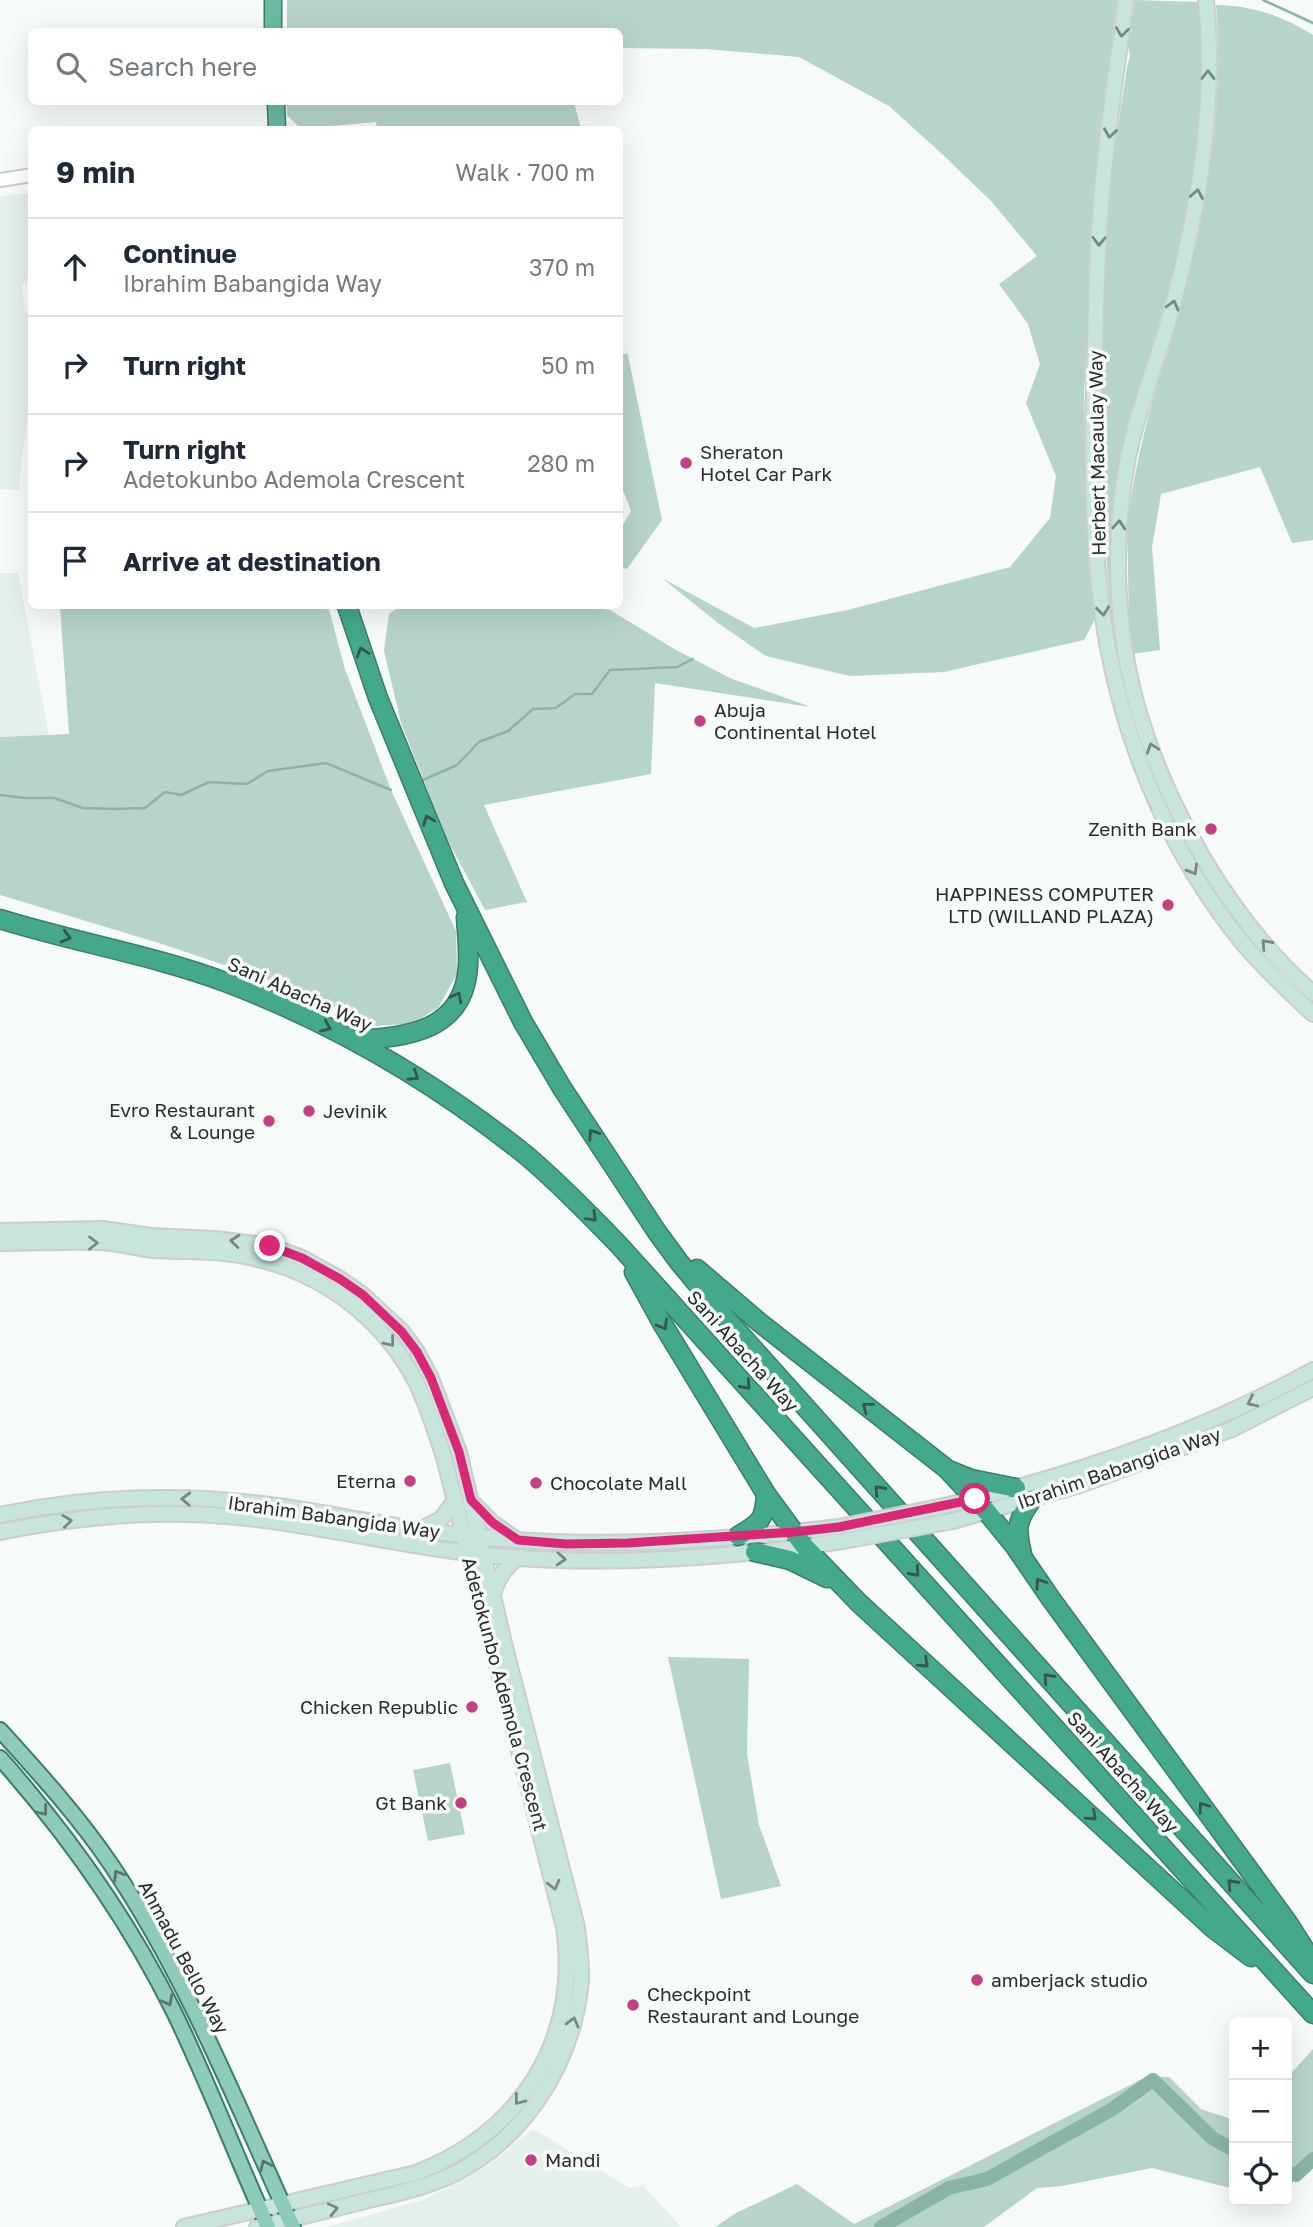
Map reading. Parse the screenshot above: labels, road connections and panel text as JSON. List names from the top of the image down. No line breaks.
{"streets":{"highway":["Sani Abacha Way"],"main road":["Herbert Macaulay Way","Ibrahim Babangida Way","Adetokunbo Ademola Crescent","Ahmadu Bello Way"]},"crossings":[["Ibrahim Babangida Way","Adetokunbo Ademola Crescent"],["Adetokunbo Ademola Crescent","Ahmadu Bello Way"]],"places":["Sheraton Hotel Car Park","Abuja Continental Hotel","Zenith Bank","HAPPINESS COMPUTER LTD (WILLAND PLAZA)","Jevinik","Evro Restaurant & Lounge","Eterna","Chocolate Mall","Chicken Republic","Gt Bank","amberjack studio","Checkpoint Restaurant and Lounge","Mandi"],"page":{"search":"Search here","heading":["9 min","Walk · 700 m"],"list":[["Continue","Ibrahim Babangida Way","370 m"],["Turn right","50 m"],["Turn right","Adetokunbo Ademola Crescent","280 m"],"Arrive at destination"],"map_buttons":["+","−"]}}
